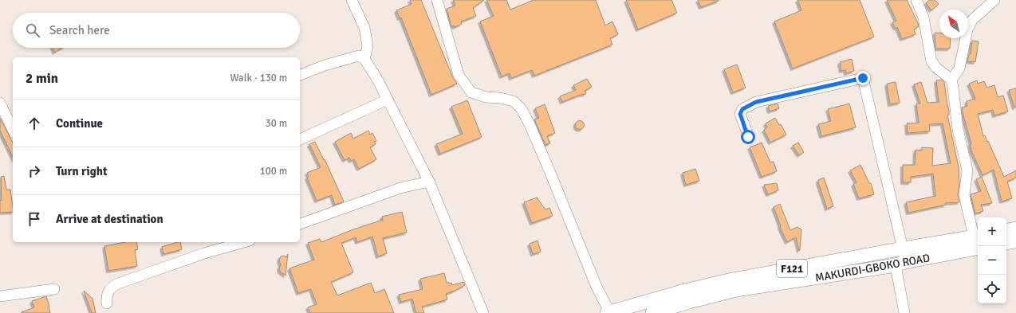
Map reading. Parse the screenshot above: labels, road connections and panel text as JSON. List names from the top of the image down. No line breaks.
{"streets":{"main road":["MAKURDI-GBOKO ROAD","F121"]},"crossings":[["MAKURDI-GBOKO ROAD","F121"]],"north":"top left","page":{"search":"Search here","heading":["2 min","Walk · 130 m"],"list":[["Continue","30 m"],["Turn right","100 m"],"Arrive at destination"],"map_buttons":["+","−"]}}
